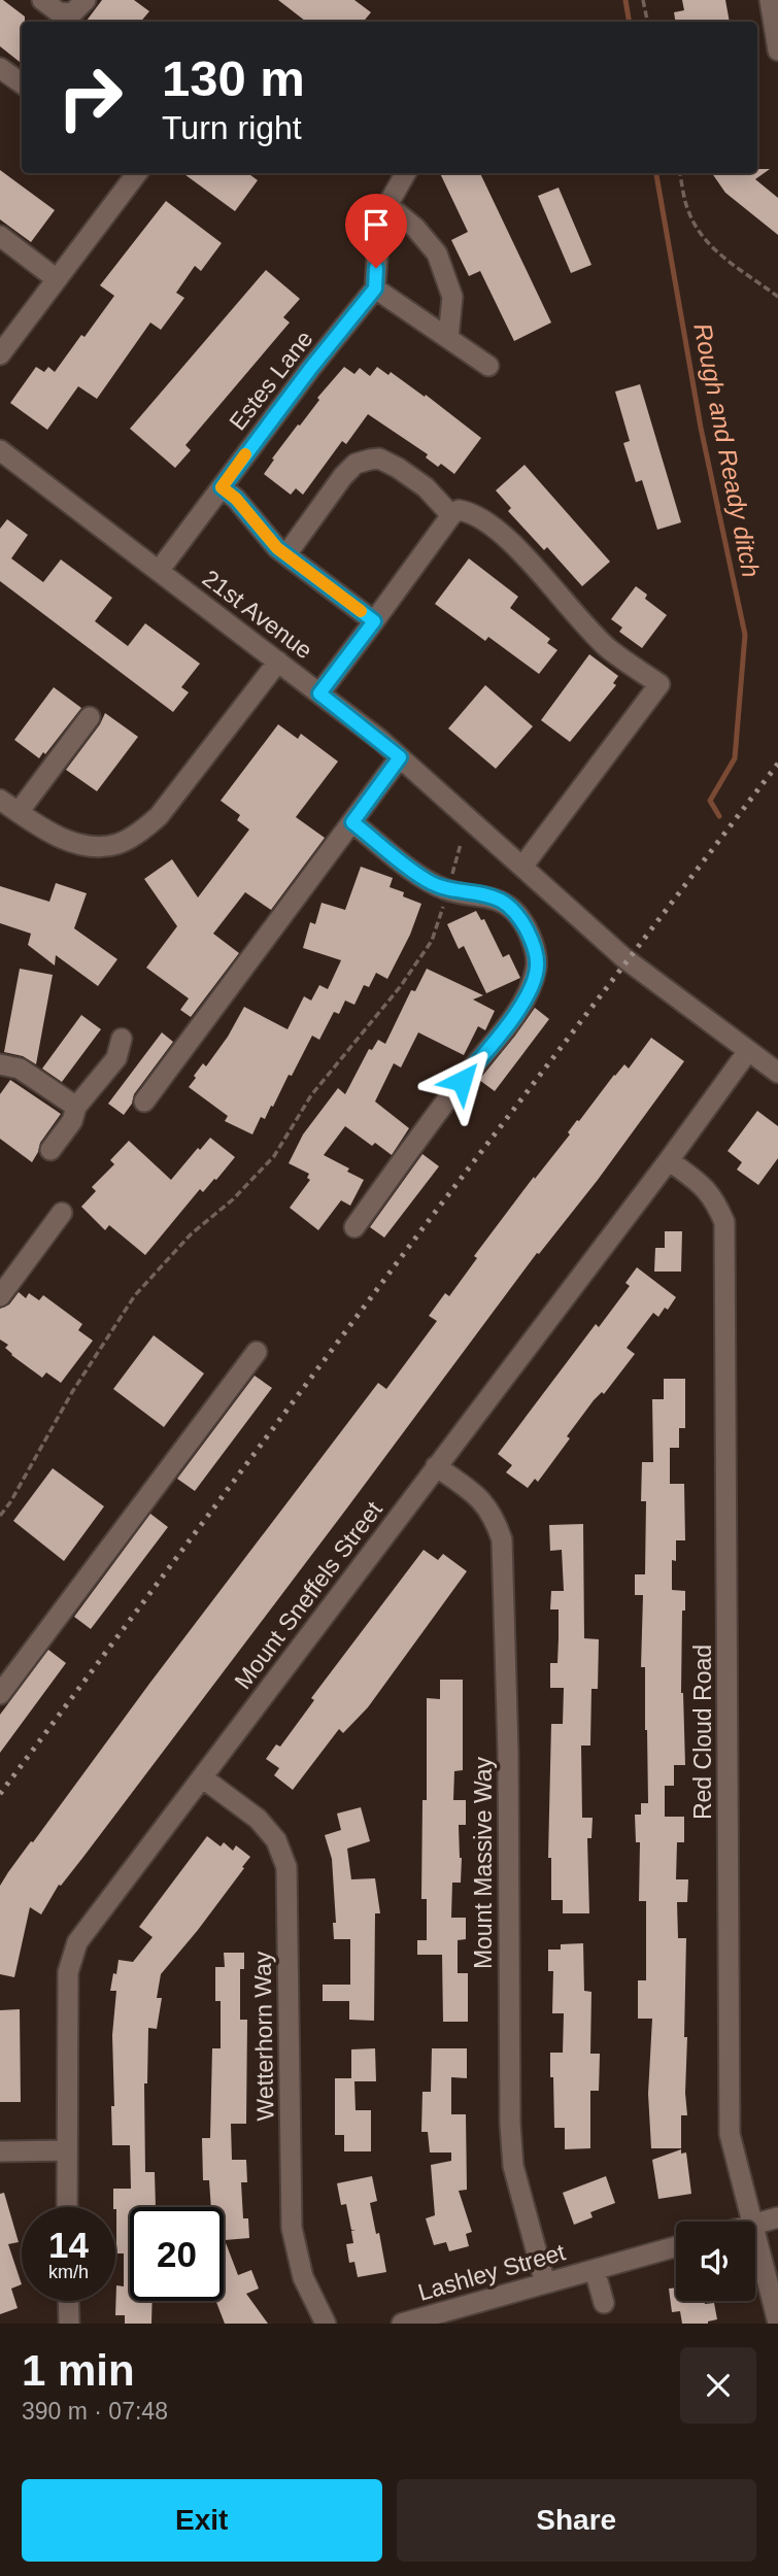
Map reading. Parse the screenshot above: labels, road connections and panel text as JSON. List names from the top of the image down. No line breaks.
{"streets":{"street":["Estes Lane","21st Avenue","Mount Sneffels Street","Red Cloud Road","Mount Massive Way","Wetterhorn Way","Lashley Street"]},"crossings":[["Estes Lane","21st Avenue"],["21st Avenue","Mount Sneffels Street"],["Mount Sneffels Street","Red Cloud Road"],["Mount Sneffels Street","Mount Massive Way"],["Mount Sneffels Street","Wetterhorn Way"],["Mount Massive Way","Lashley Street"]],"water":["Rough and Ready ditch"],"page":{"turn":["130 m","Turn right"],"speed":"14 km/h","limit":"20","heading":["1 min","390 m · 07:48"],"buttons":["Exit","Share"]}}
